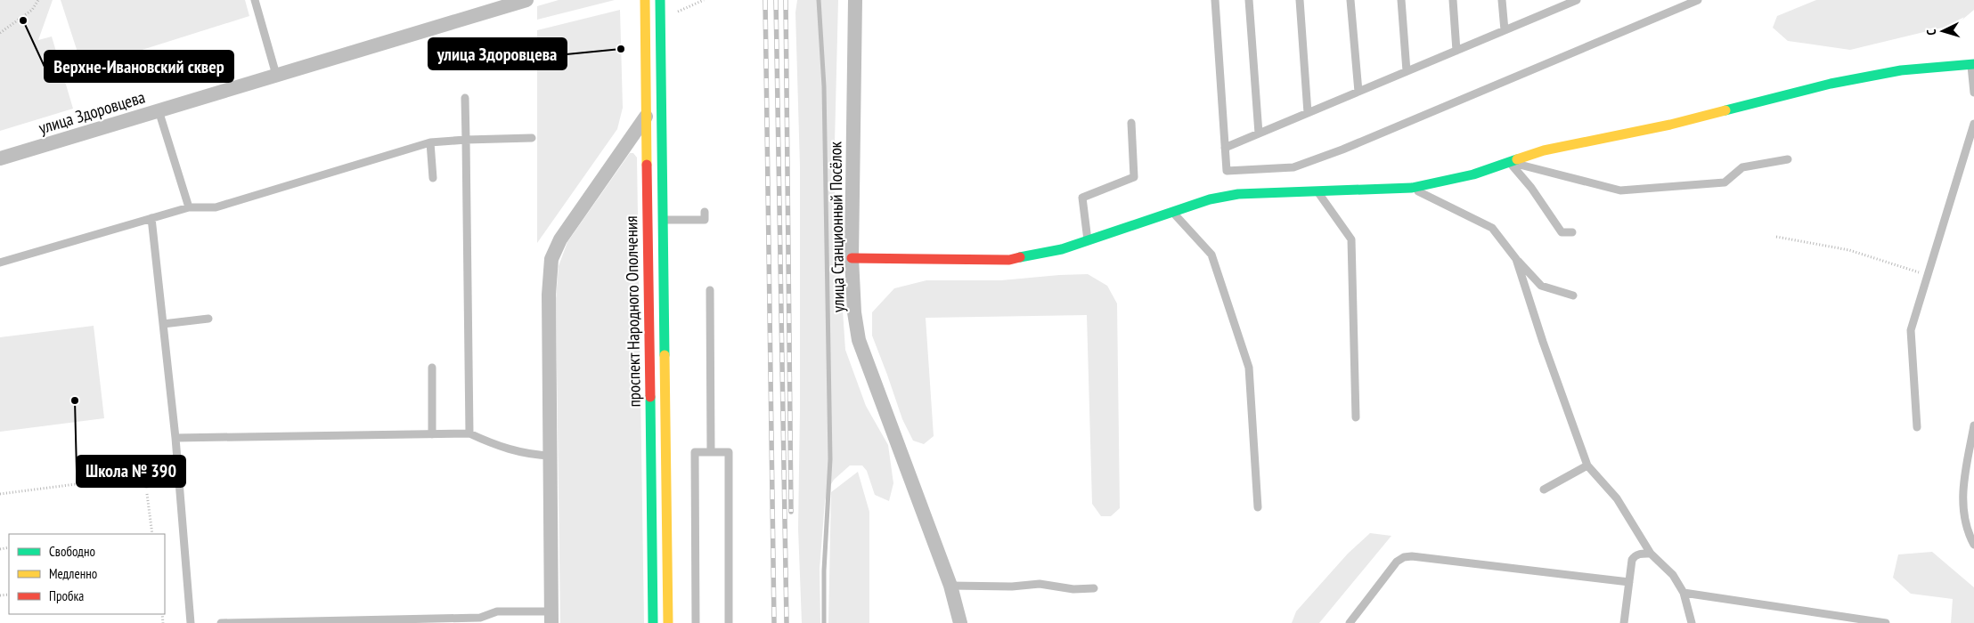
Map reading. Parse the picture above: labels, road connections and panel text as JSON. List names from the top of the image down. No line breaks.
{"streets":{"street":["улица Здоровцева","улица Станционный Посёлок","проспект Народного Ополчения"]},"places":["Верхне-Ивановский сквер","улица Здоровцева","Школа № 390"],"legend":["Свободно","Медленно","Пробка"],"north":"left"}
